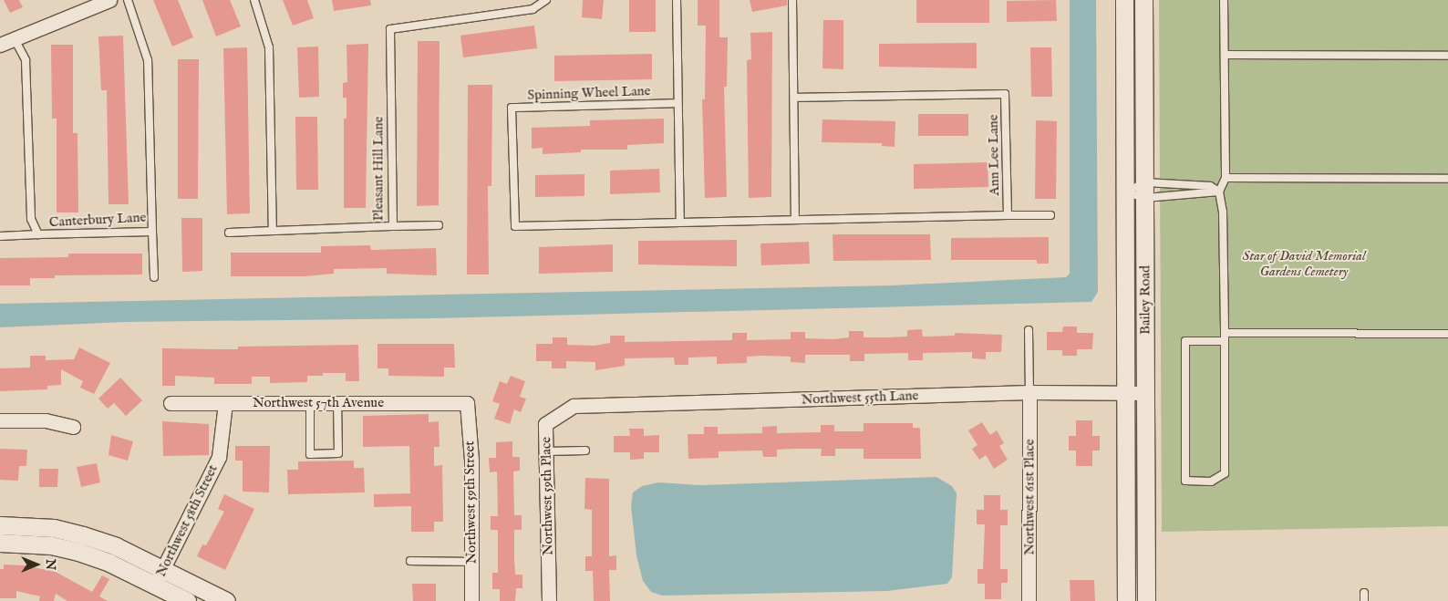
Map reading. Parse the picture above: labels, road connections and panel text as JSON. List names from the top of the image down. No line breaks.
{"streets":{"street":["Bailey Road","Northwest 55th Lane","Northwest 57th Avenue","Northwest 59th Place","Northwest 61st Place","Northwest 59th Street","Northwest 58th Street"],"lane":["Spinning Wheel Lane","Ann Lee Lane","Pleasant Hill Lane","Canterbury Lane"]},"crossings":[["Spinning Wheel Lane","Ann Lee Lane"],["Bailey Road","Northwest 55th Lane"],["Northwest 55th Lane","Northwest 59th Place"],["Northwest 55th Lane","Northwest 61st Place"],["Northwest 57th Avenue","Northwest 59th Street"],["Northwest 57th Avenue","Northwest 58th Street"]],"parks":["Star of David Memorial Gardens Cemetery"],"north":"right"}
